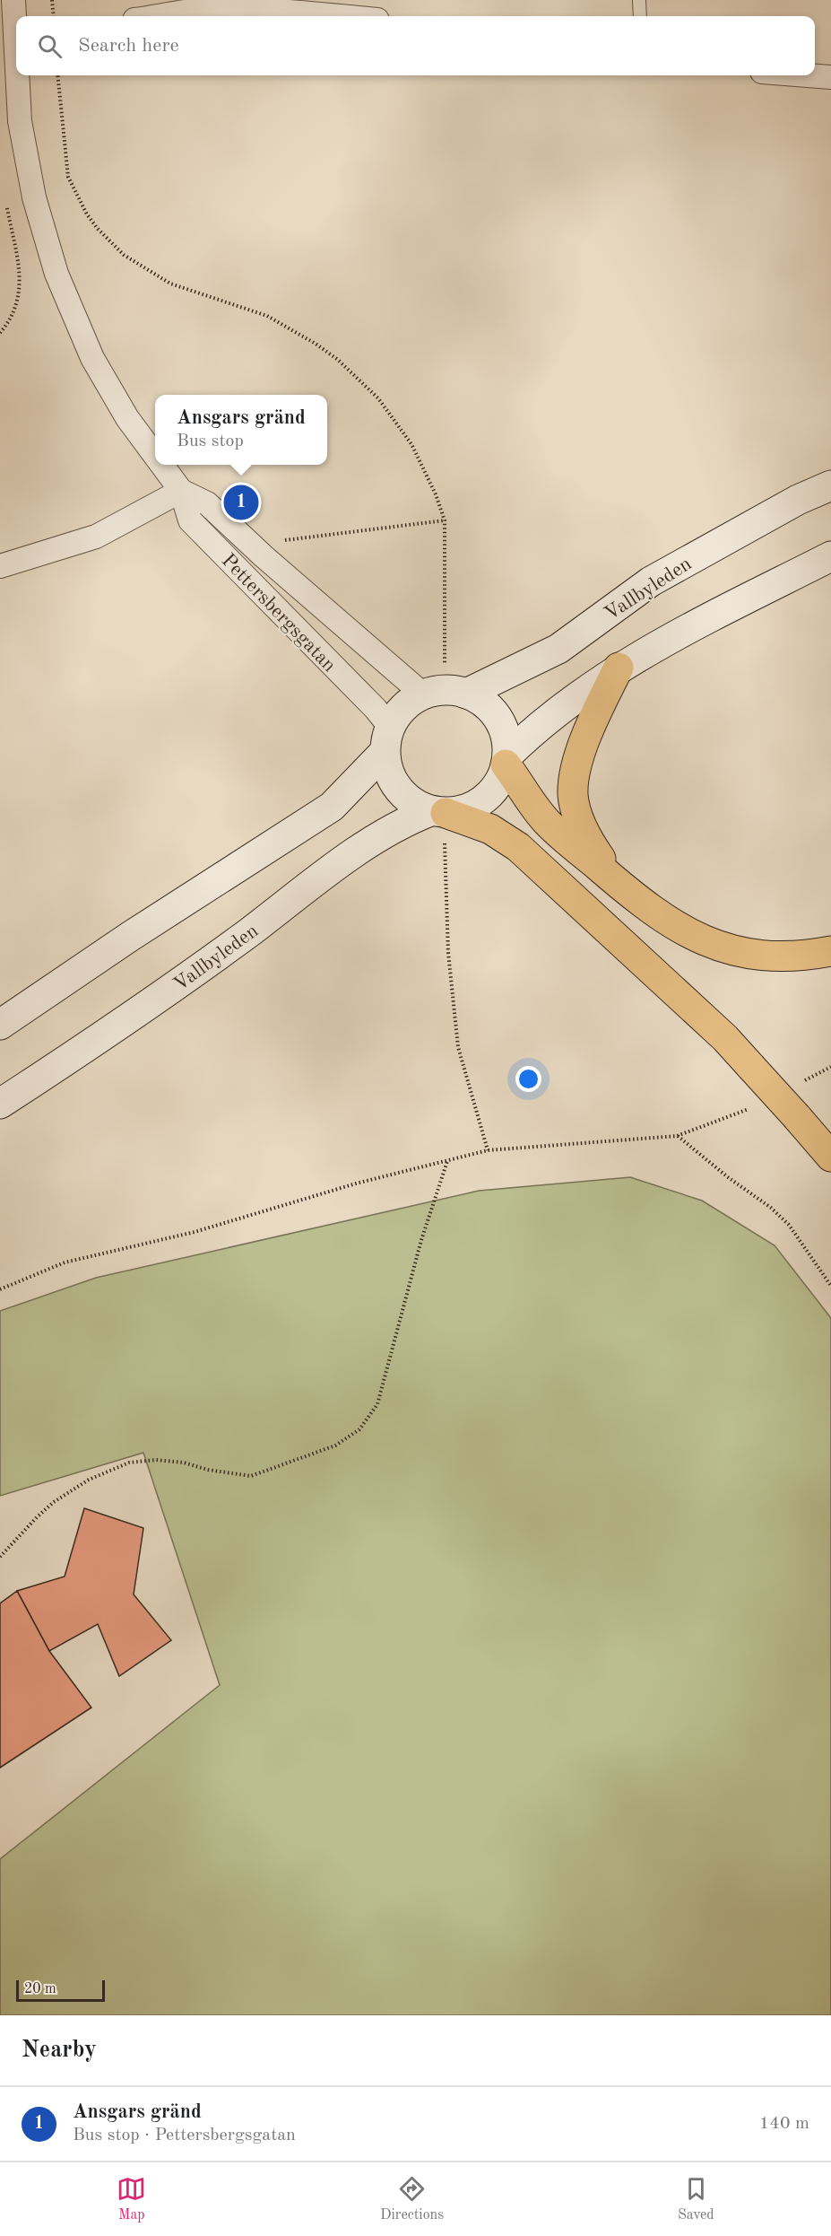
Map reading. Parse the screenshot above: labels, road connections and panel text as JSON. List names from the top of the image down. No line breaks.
{"streets":{"main road":["Vallbyleden"],"street":["Pettersbergsgatan"]},"crossings":[["Vallbyleden","Pettersbergsgatan"]],"scale_bar":"20 m","page":{"search":"Search here","popup":["Ansgars gränd","Bus stop"],"pins":"1","scale":"20 m","heading":"Nearby","list":[{"mark":"1","name":"Ansgars gränd","note":"Bus stop · Pettersbergsgatan","value":"140 m"}],"nav":["Map","Directions","Saved"]}}
